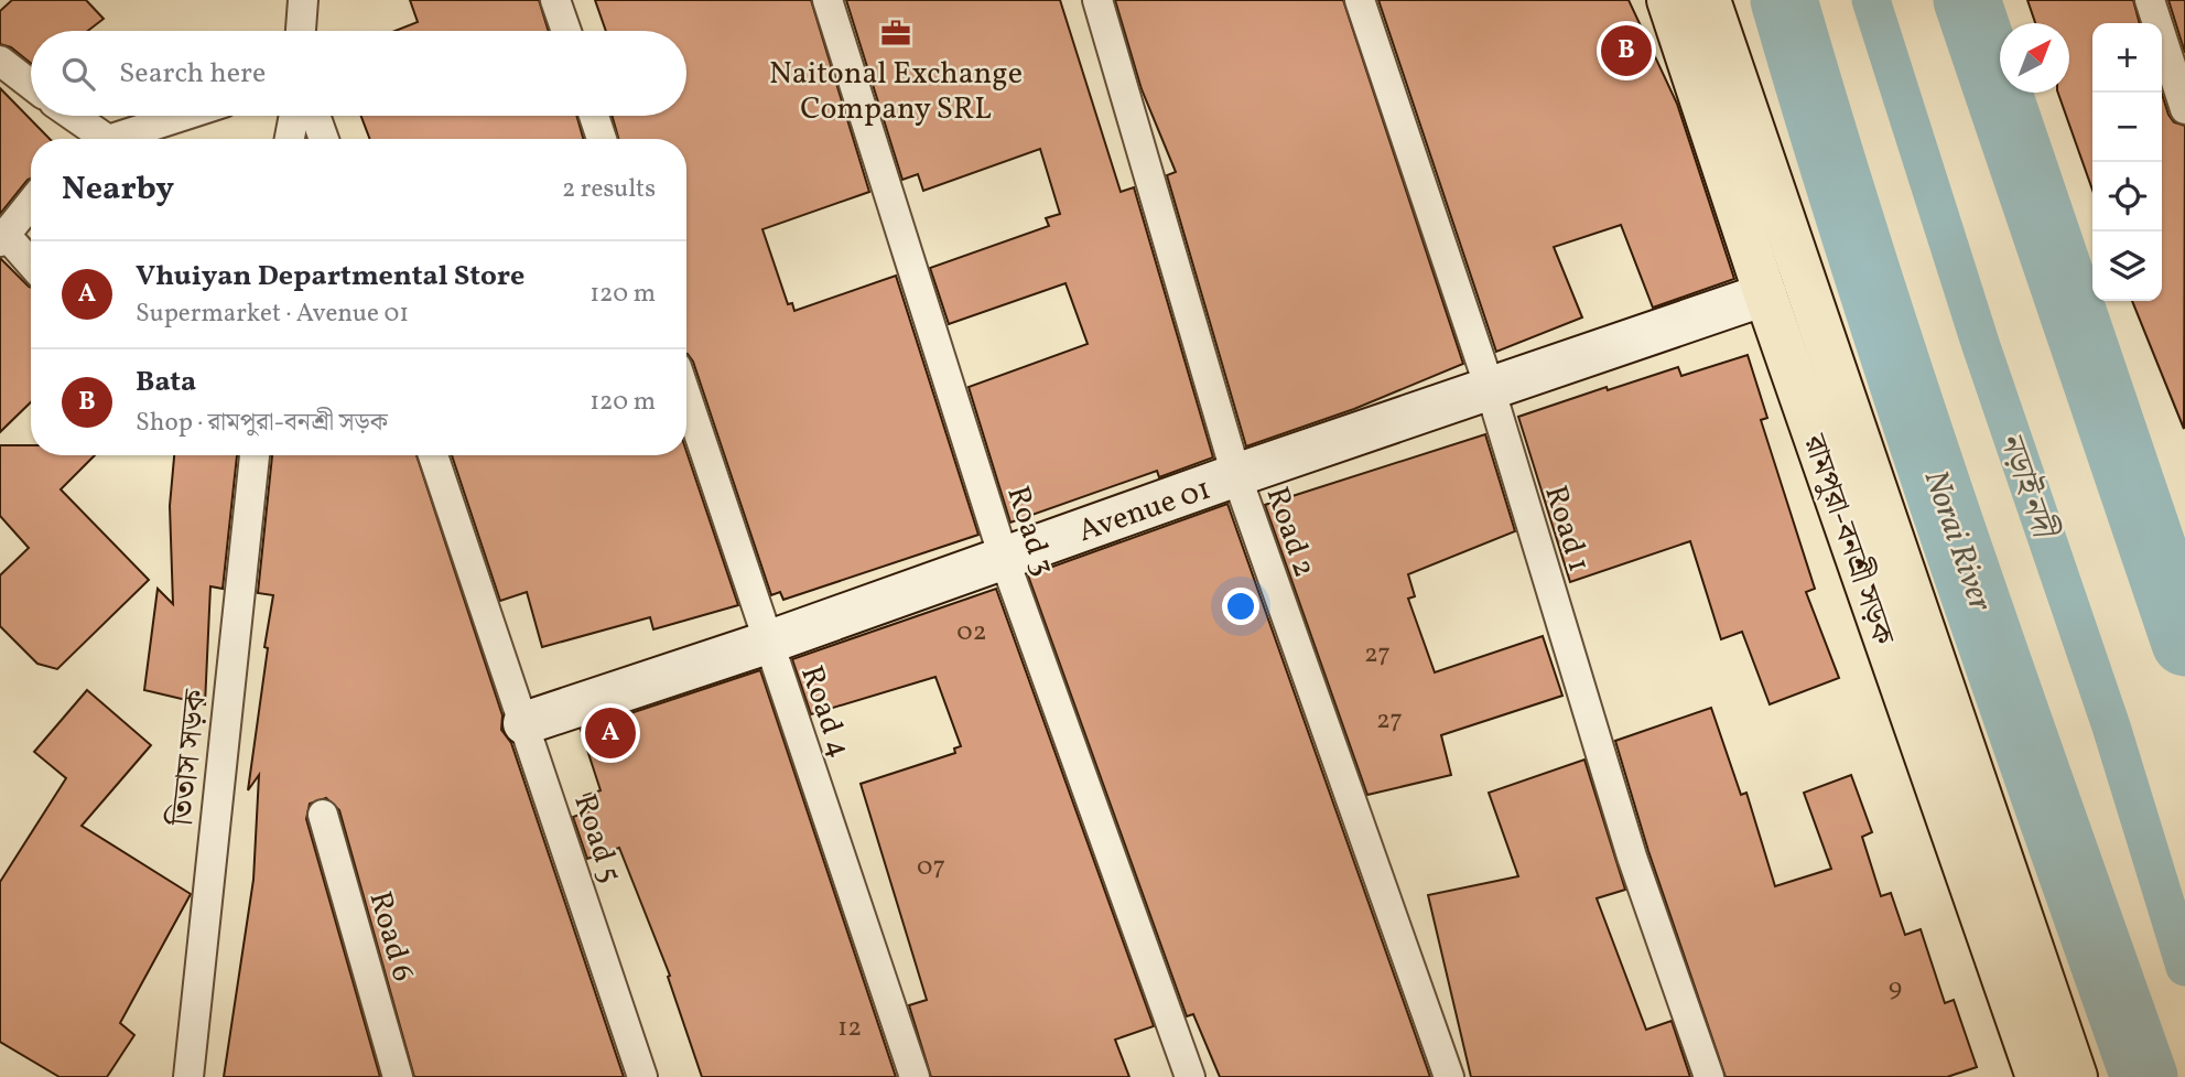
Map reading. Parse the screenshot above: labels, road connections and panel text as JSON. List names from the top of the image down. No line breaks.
{"streets":{"main road":["রামপুরা-বনশ্রী সড়ক"],"street":["Avenue 01","Road 1","Road 3","Road 2","Road 4","তিতাস সড়ক","Road 5","Road 6"]},"crossings":[["Avenue 01","Road 1"],["Avenue 01","Road 3"],["Avenue 01","Road 2"],["Avenue 01","রামপুরা-বনশ্রী সড়ক"],["Avenue 01","Road 4"],["Avenue 01","Road 5"]],"water":["নড়াই নদী","Norai River"],"places":{"office":["Naitonal Exchange Company SRL"]},"house_numbers":["02","27","27","07","9","12"],"north":"top right","page":{"pins":["B","A"],"map_buttons":["+","−"],"search":"Search here","heading":["Nearby","2 results"],"list":[{"mark":"A","name":"Vhuiyan Departmental Store","note":"Supermarket · Avenue 01","value":"120 m"},{"mark":"B","name":"Bata","note":"Shop · রামপুরা-বনশ্রী সড়ক","value":"120 m"}]}}
